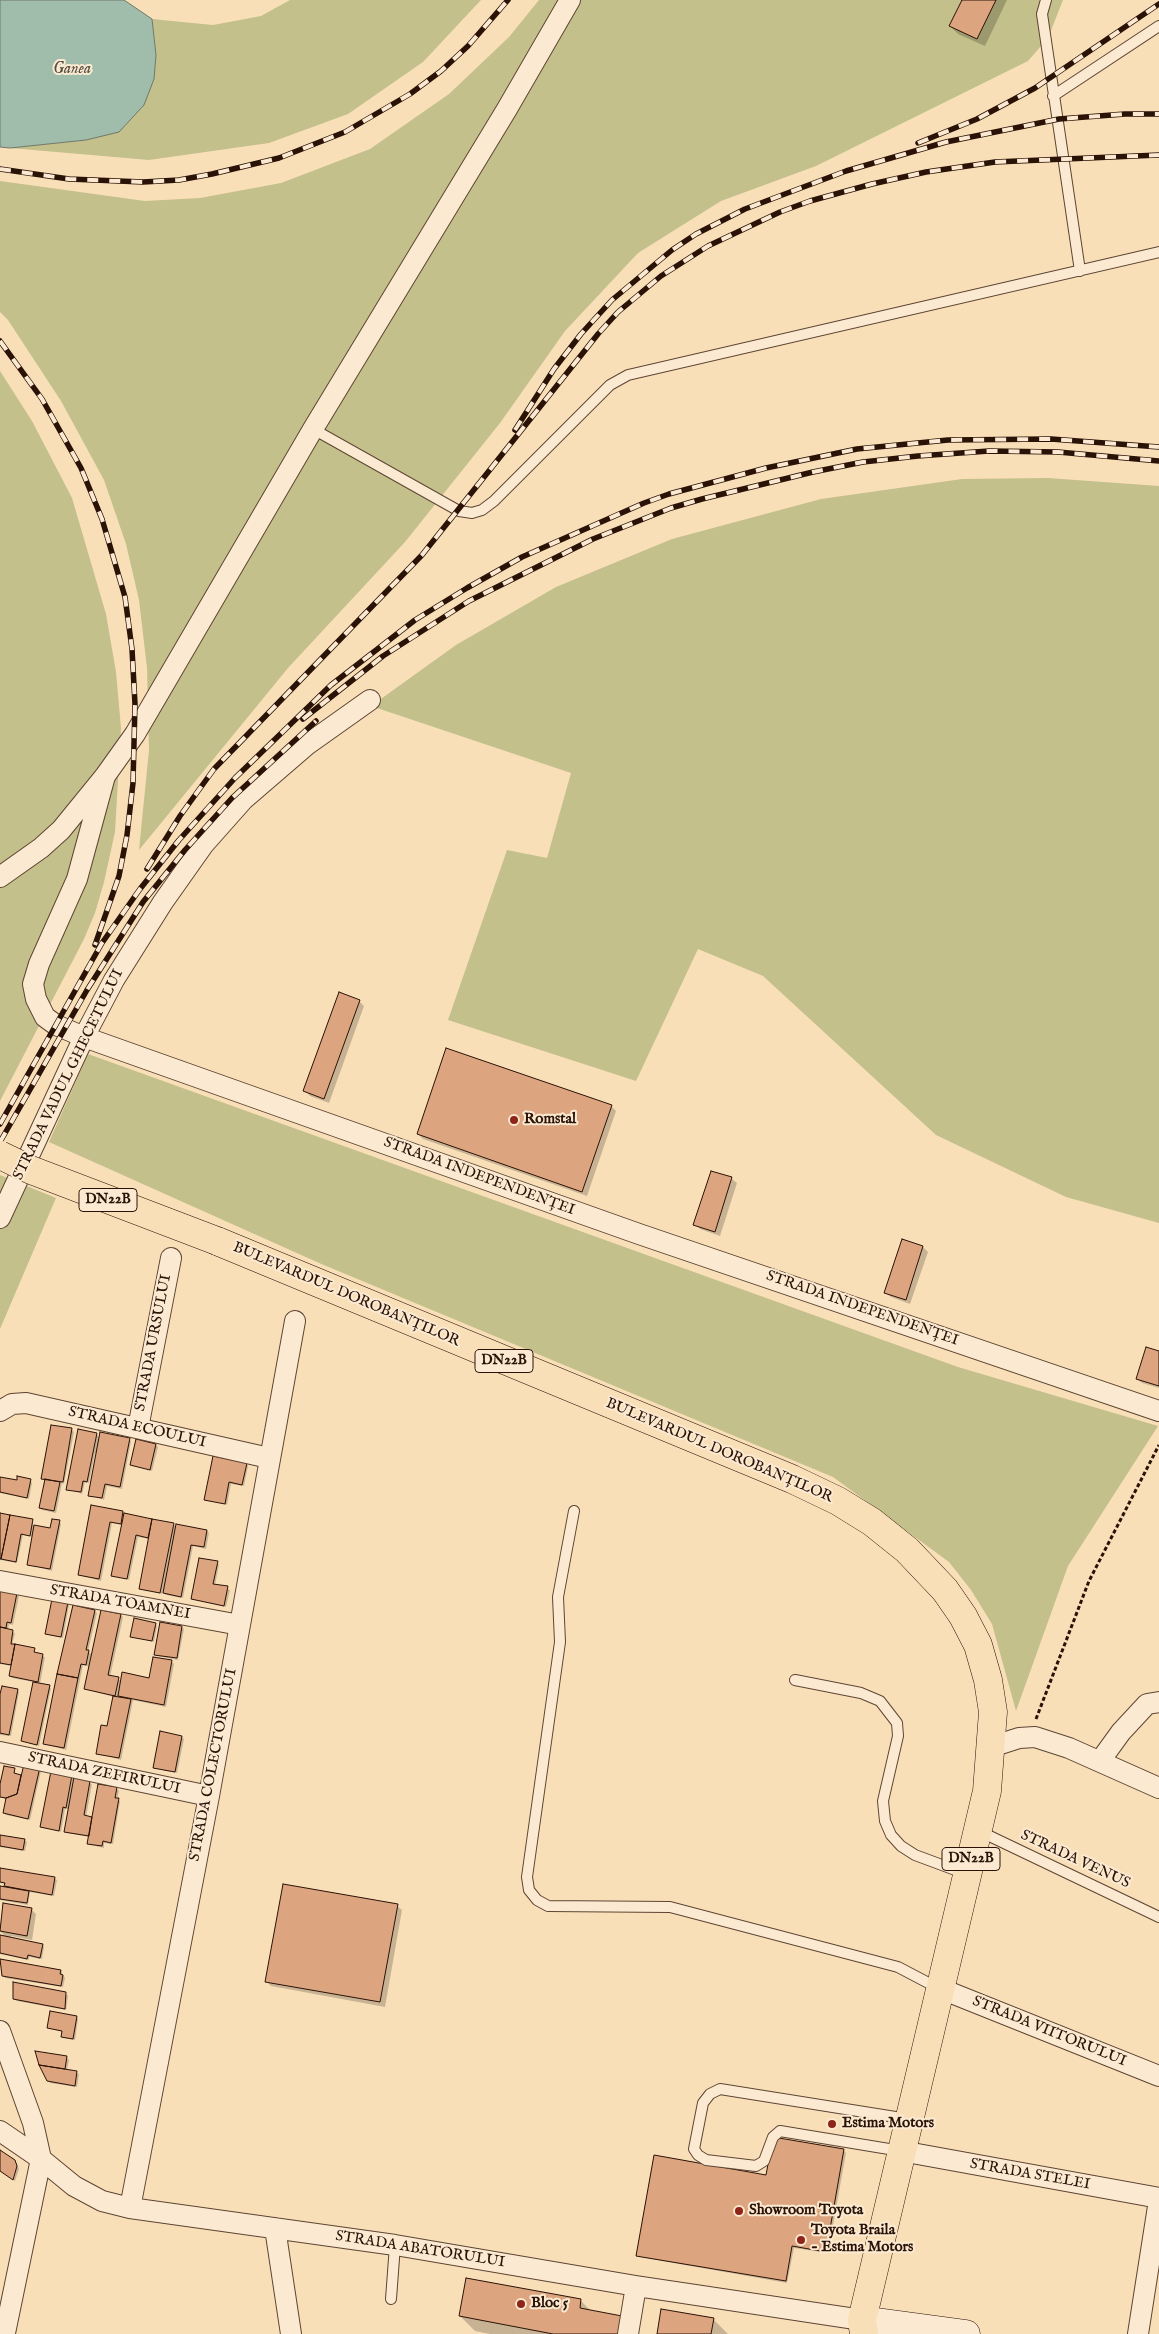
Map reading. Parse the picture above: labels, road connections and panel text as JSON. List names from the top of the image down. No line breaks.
{"streets":{"main road":["DN22B","BULEVARDUL DOROBANȚILOR"],"street":["STRADA VADUL GHECETULUI","STRADA INDEPENDENȚEI","STRADA URSULUI","STRADA ECOULUI","STRADA TOAMNEI","STRADA COLECTORULUI","STRADA ZEFIRULUI","STRADA VIITORULUI","STRADA STELEI","STRADA ABATORULUI"],"lane":["STRADA VENUS"]},"crossings":[["STRADA VADUL GHECETULUI","STRADA INDEPENDENȚEI"],["BULEVARDUL DOROBANȚILOR","STRADA VENUS"],["BULEVARDUL DOROBANȚILOR","STRADA VIITORULUI"],["BULEVARDUL DOROBANȚILOR","STRADA STELEI"],["BULEVARDUL DOROBANȚILOR","STRADA ABATORULUI"],["STRADA URSULUI","STRADA ECOULUI"],["STRADA ECOULUI","STRADA COLECTORULUI"],["STRADA TOAMNEI","STRADA COLECTORULUI"],["STRADA COLECTORULUI","STRADA ZEFIRULUI"],["STRADA COLECTORULUI","STRADA ABATORULUI"]],"water":["Ganea"],"places":["Romstal","Estima Motors","Showroom Toyota","Toyota Braila - Estima Motors","Bloc 5"]}
